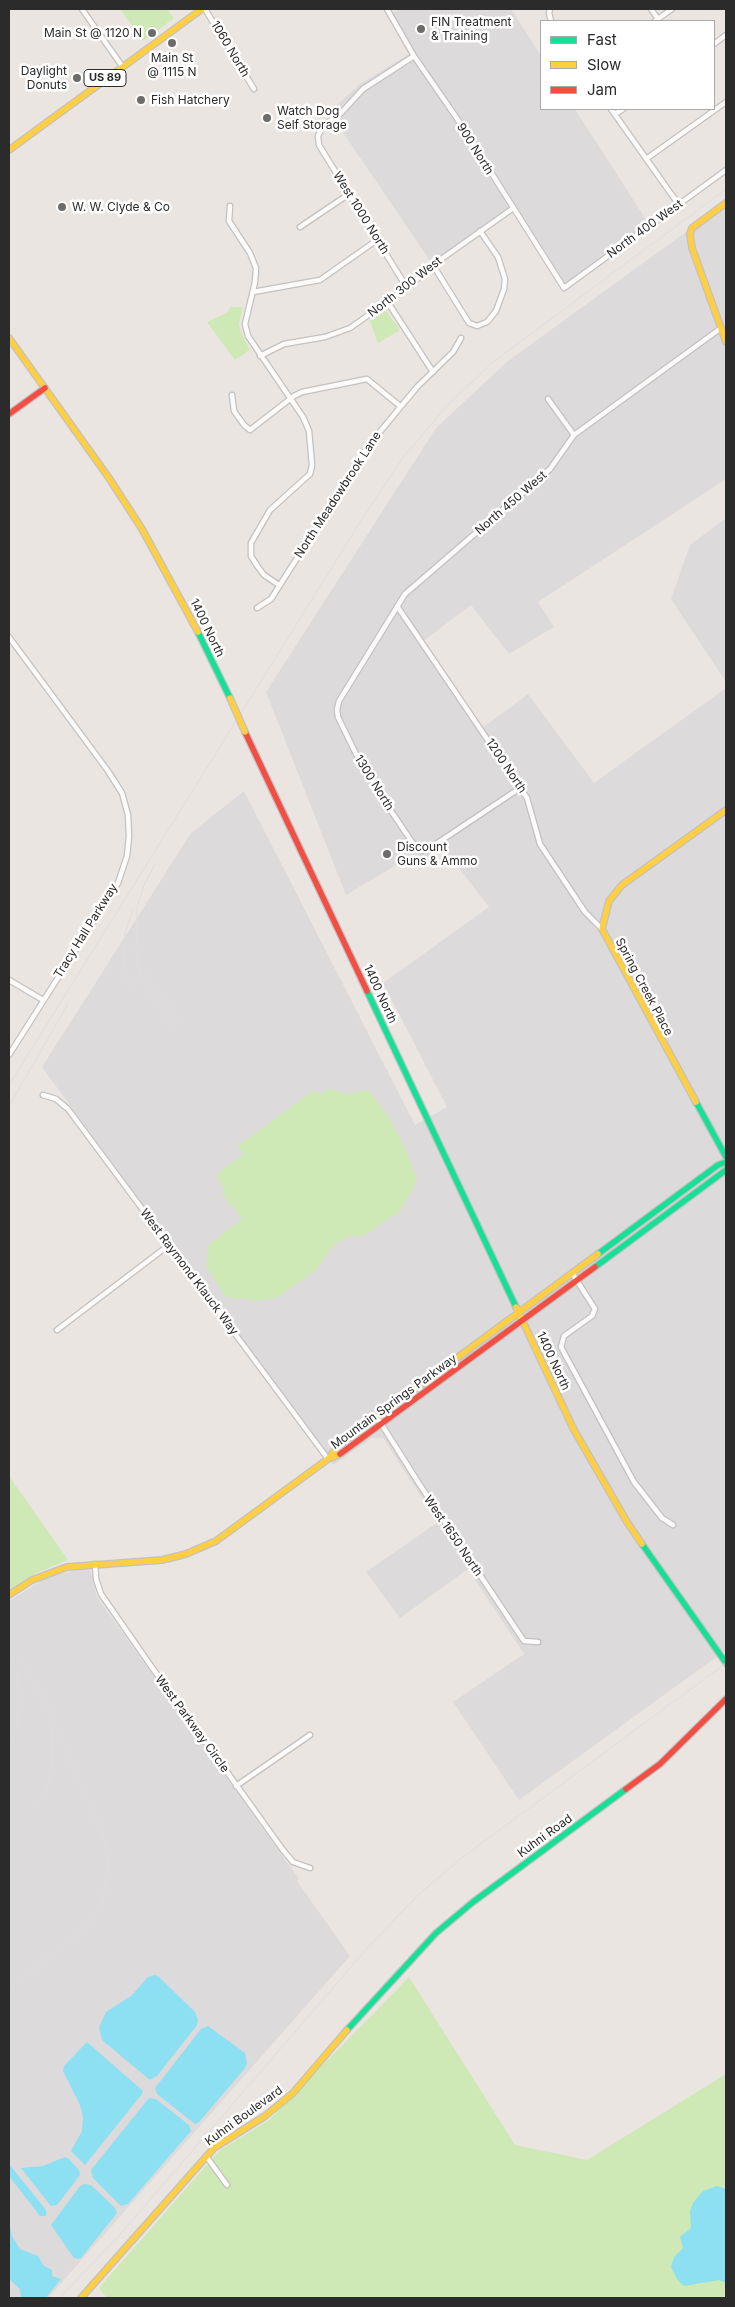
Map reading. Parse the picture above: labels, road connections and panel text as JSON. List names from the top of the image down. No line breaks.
{"streets":{"street":["1060 North","US 89","900 North","West 1000 North","North 400 West","North 300 West","North Meadowbrook Lane","North 450 West","1400 North","1200 North","1300 North","Tracy Hall Parkway","Spring Creek Place","West Raymond Klauck Way","Mountain Springs Parkway","West 1650 North","West Parkway Circle","Kuhni Road","Kuhni Boulevard"]},"crossings":[["1060 North","US 89"],["900 North","West 1000 North"],["900 North","North 400 West"],["900 North","North 300 West"],["West 1000 North","North 300 West"],["North 450 West","1200 North"],["North 450 West","1300 North"],["1400 North","Mountain Springs Parkway"],["1200 North","1300 North"],["1200 North","Spring Creek Place"],["West Raymond Klauck Way","Mountain Springs Parkway"],["Mountain Springs Parkway","West 1650 North"],["Kuhni Road","Kuhni Boulevard"]],"places":["FIN Treatment & Training","Main St @ 1120 N","Main St @ 1115 N","Daylight Donuts","Fish Hatchery","Watch Dog Self Storage","W. W. Clyde & Co","Discount Guns & Ammo"],"legend":["Fast","Slow","Jam"]}
